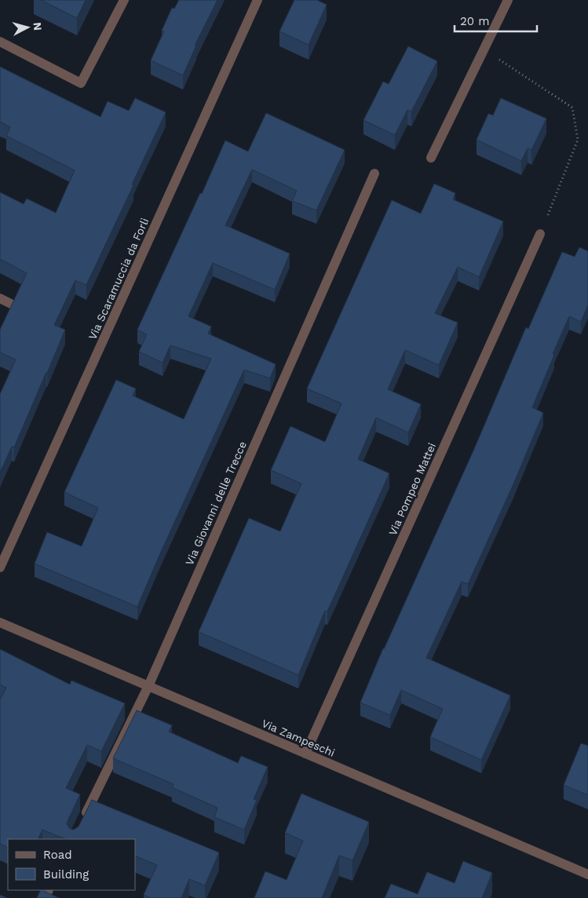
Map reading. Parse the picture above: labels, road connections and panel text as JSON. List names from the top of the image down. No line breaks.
{"streets":{"street":["Via Scaramuccia da Forlì","Via Pompeo Mattei","Via Giovanni delle Trecce","Via Zampeschi"]},"crossings":[["Via Pompeo Mattei","Via Zampeschi"],["Via Giovanni delle Trecce","Via Zampeschi"]],"legend":["Road","Building"],"scale_bar":"20 m","north":"right"}
